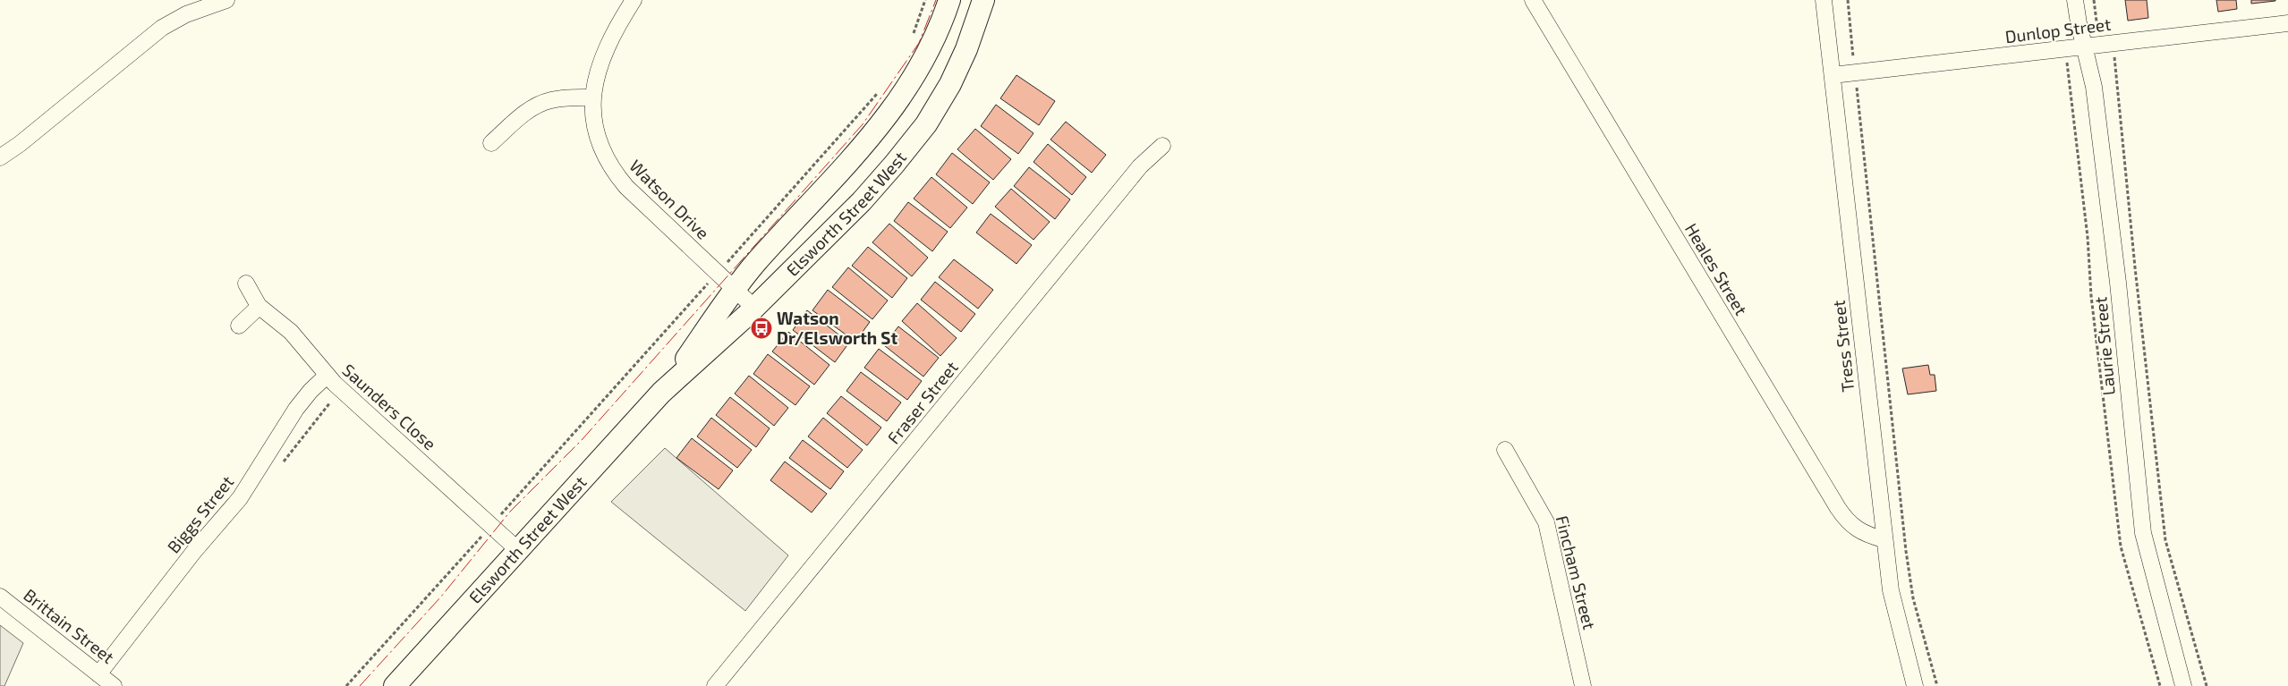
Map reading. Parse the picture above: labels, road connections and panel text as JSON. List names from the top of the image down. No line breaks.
{"streets":{"street":["Dunlop Street","Watson Drive","Elsworth Street West","Heales Street","Tress Street","Laurie Street","Fraser Street","Saunders Close","Biggs Street","Fincham Street","Brittain Street"]},"crossings":[["Dunlop Street","Tress Street"],["Dunlop Street","Laurie Street"],["Watson Drive","Elsworth Street West"],["Elsworth Street West","Saunders Close"],["Heales Street","Tress Street"],["Saunders Close","Biggs Street"],["Biggs Street","Brittain Street"]],"places":{"bus stop":["Watson Dr/Elsworth St"]}}
